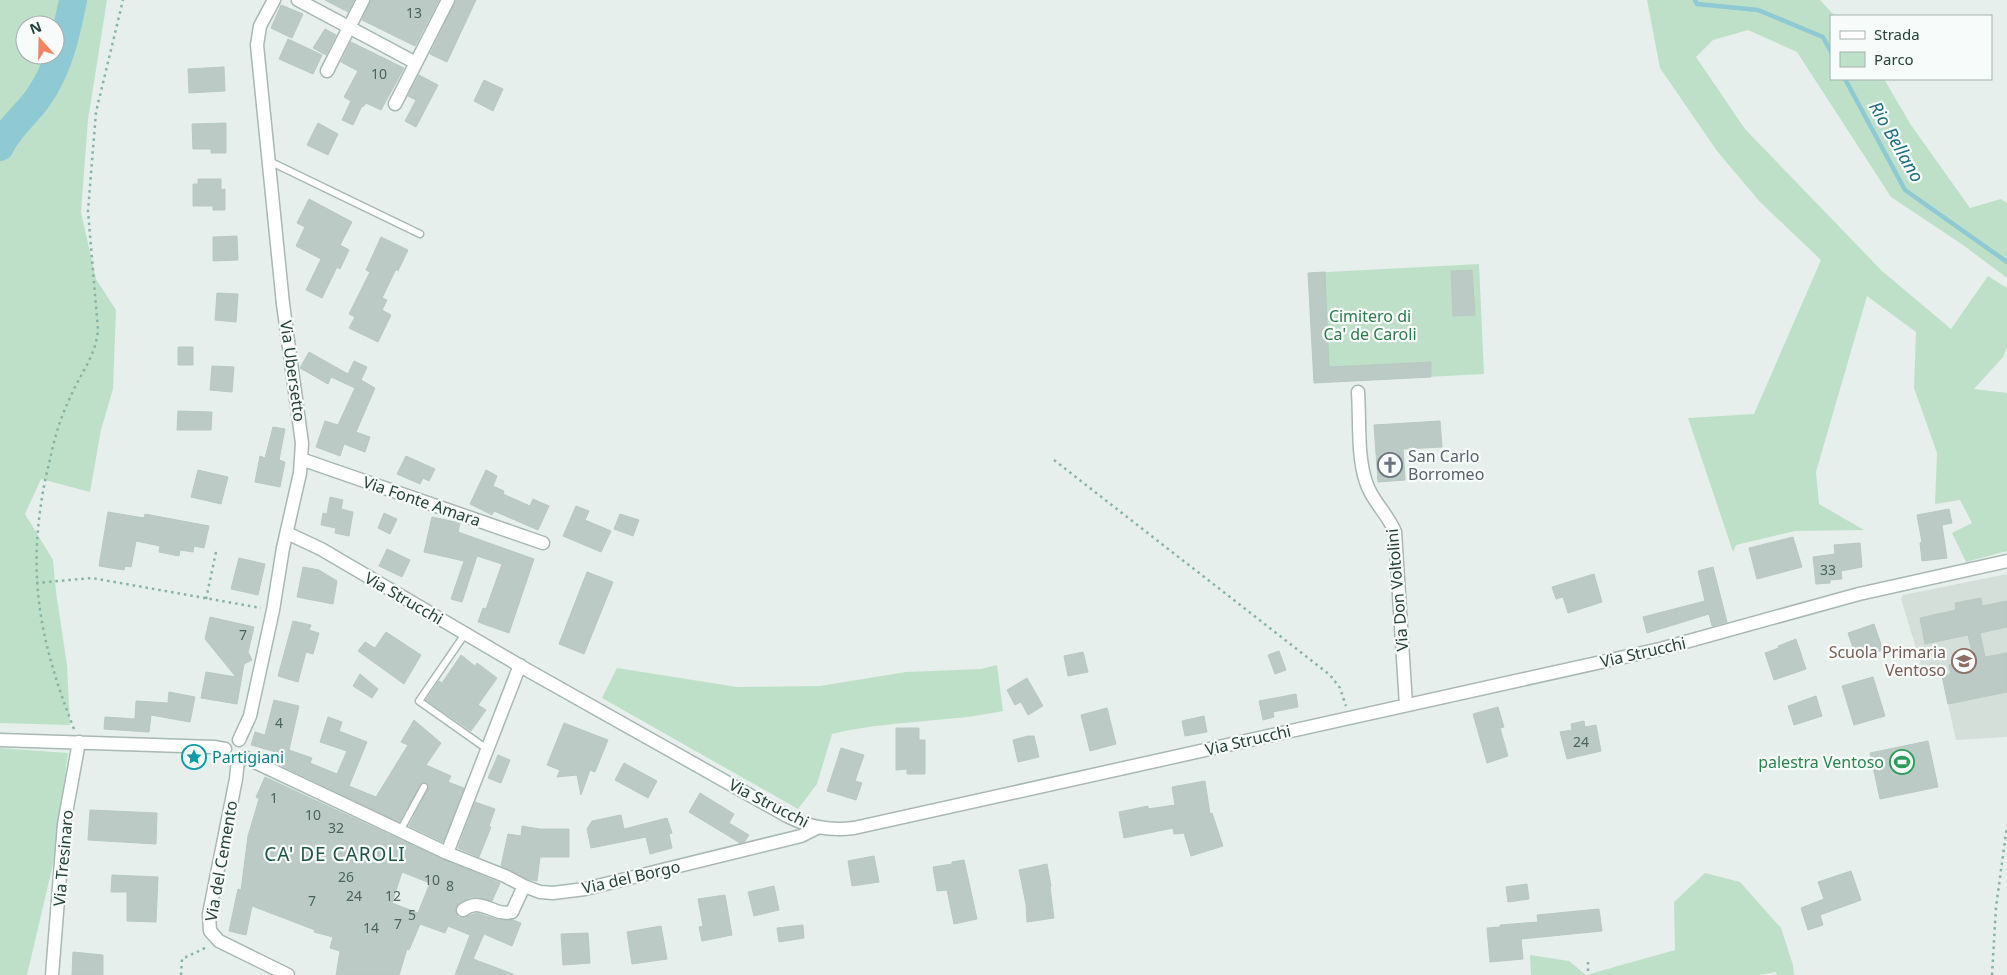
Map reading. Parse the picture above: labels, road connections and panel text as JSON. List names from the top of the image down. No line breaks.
{"streets":{"street":["Via Ubersetto","Via Fonte Amara","Via Don Voltolini","Via Strucchi","Via Tresinaro","Via del Cemento","Via del Borgo"]},"crossings":[["Via Ubersetto","Via Fonte Amara"],["Via Ubersetto","Via Strucchi"],["Via Ubersetto","Via del Cemento"],["Via Ubersetto","Via del Borgo"],["Via Don Voltolini","Via Strucchi"],["Via Strucchi","Via del Borgo"],["Via del Cemento","Via del Borgo"]],"districts":["CA' DE CAROLI"],"water":["Rio Bellano"],"parks":["Cimitero di Ca' de Caroli"],"places":{"church":["San Carlo Borromeo"],"school or university":["Scuola Primaria Ventoso"],"place":["Partigiani"],"sports":["palestra Ventoso"]},"house_numbers":["13","10","33","7","4","24","1","10","32","26","10","8","24","12","7","5","7","14"],"legend":["Strada","Parco"],"north":"top"}
